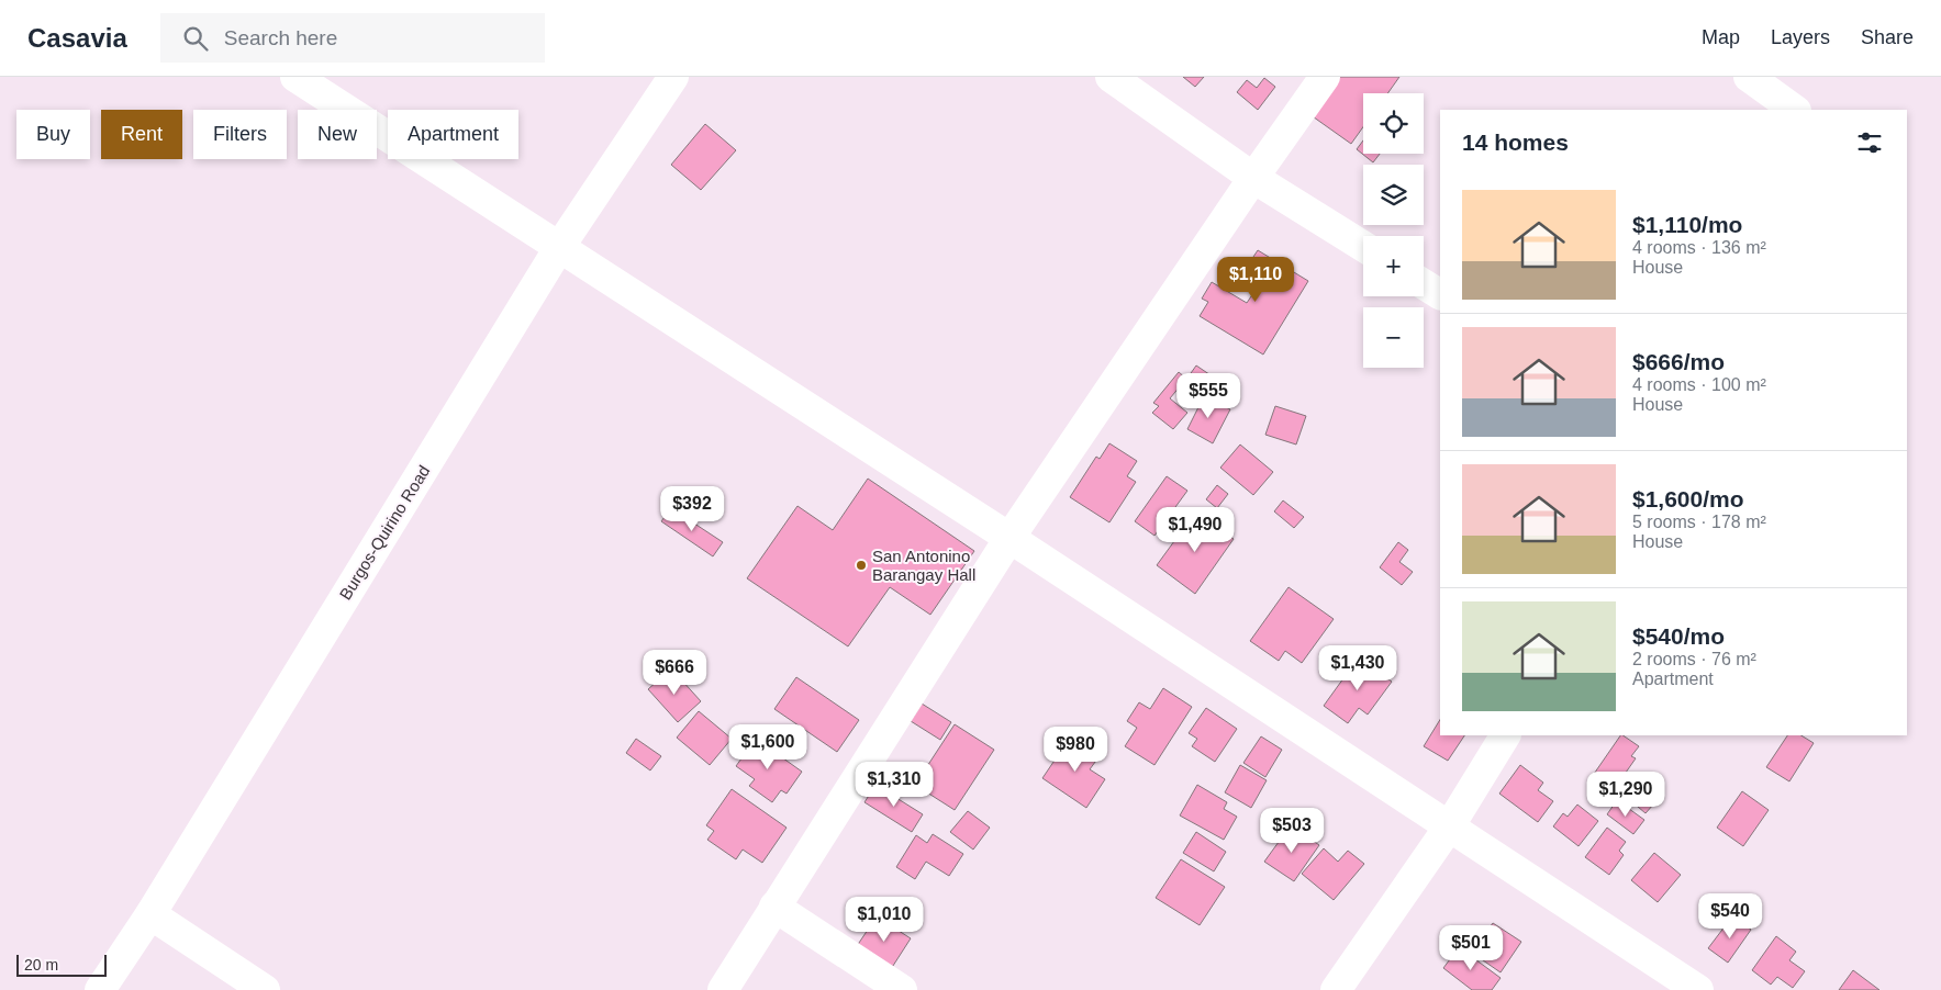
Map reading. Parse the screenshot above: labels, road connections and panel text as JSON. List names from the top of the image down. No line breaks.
{"streets":{"street":["Burgos-Quirino Road"]},"places":["San Antonino Barangay Hall"],"scale_bar":"20 m","page":{"header":"Casavia","search":"Search here","nav":["Map","Layers","Share"],"map_buttons":["+","−"],"chip":["Buy","Rent","Filters","New","Apartment"],"heading":"14 homes","list":[{"name":"$1,110/mo","note":"4 rooms · 136 m² · House"},{"name":"$666/mo","note":"4 rooms · 100 m² · House"},{"name":"$1,600/mo","note":"5 rooms · 178 m² · House"},{"name":"$540/mo","note":"2 rooms · 76 m² · Apartment"}],"price":["$1,110","$555","$392","$1,490","$1,430","$666","$1,600","$980","$1,310","$1,290","$503","$540","$1,010","$501"],"scale":"20 m"}}
